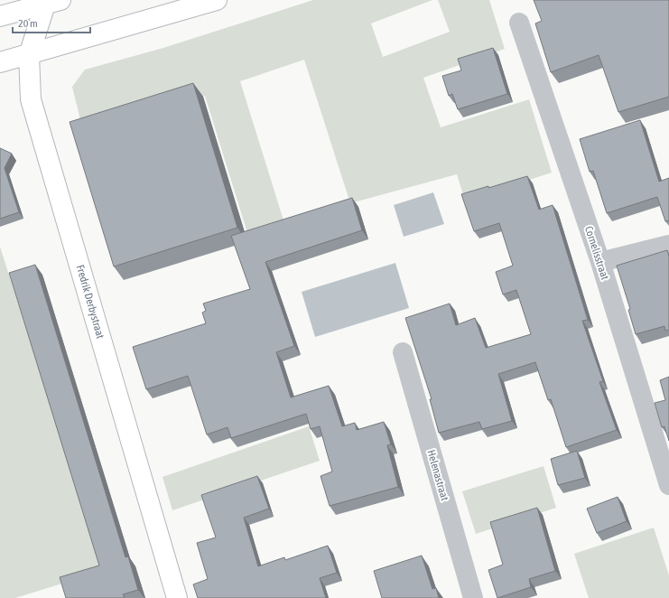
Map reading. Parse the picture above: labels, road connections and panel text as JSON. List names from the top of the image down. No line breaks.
{"streets":{"main road":["Fredrik Derbystraat"],"street":["Cornelisstraat","Helenastraat"]},"scale_bar":"20 m"}
